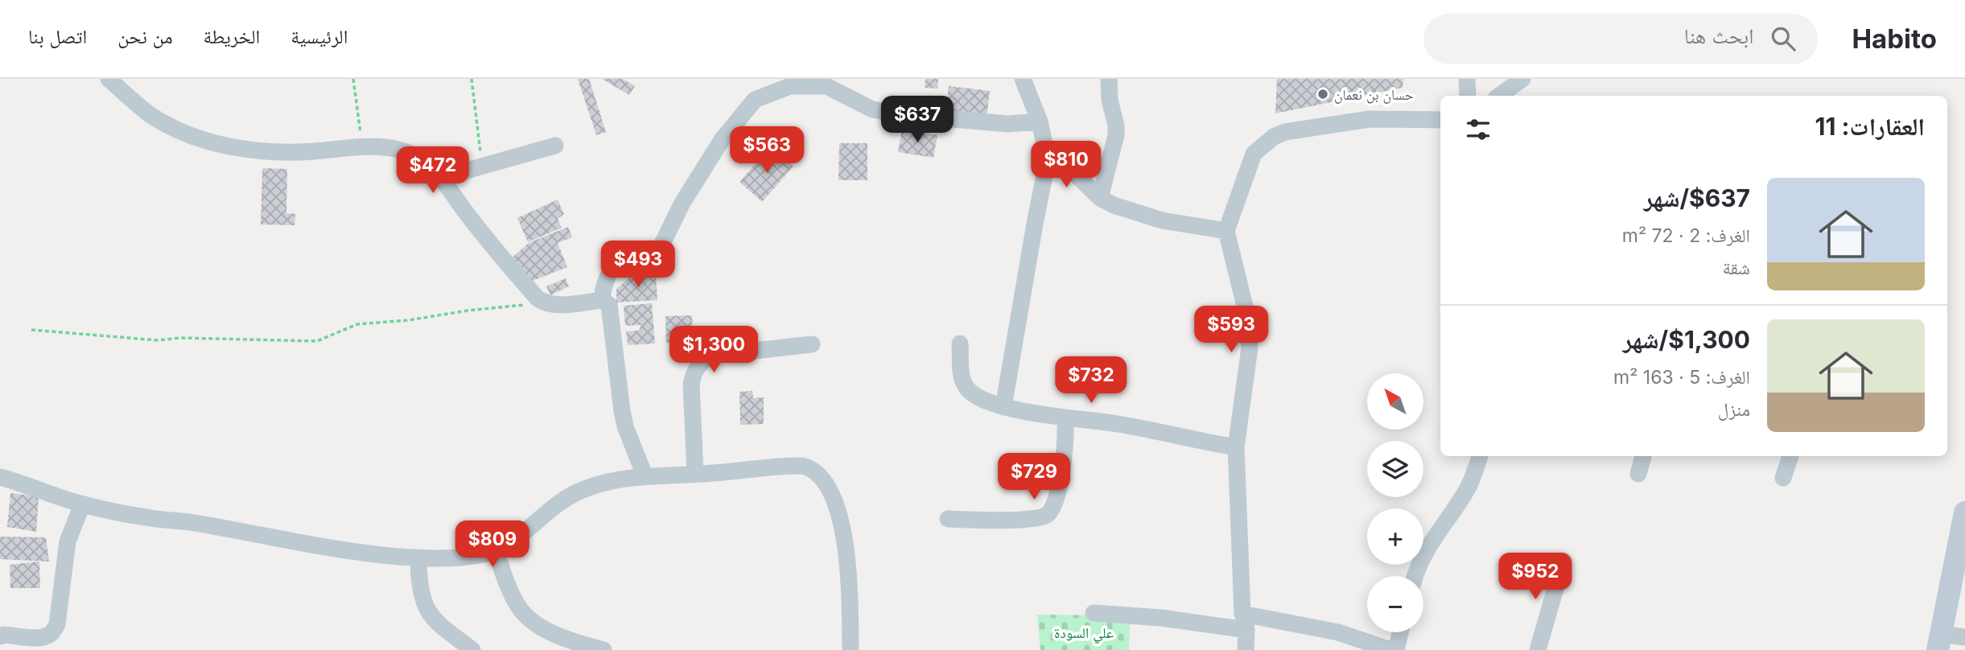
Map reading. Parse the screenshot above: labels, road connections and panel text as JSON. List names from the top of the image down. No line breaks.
{"parks":["علي السودة"],"places":["حسان بن نعمان"],"north":"top left","page":{"header":"Habito","search":"ابحث هنا","nav":["الرئيسية","الخريطة","من نحن","اتصل بنا"],"price":["$637","$563","$810","$472","$493","$593","$1,300","$732","$729","$809","$952"],"heading":"العقارات: 11","list":[{"name":"$637/شهر","note":"الغرف: 2 · 72 m² · شقة"},{"name":"$1,300/شهر","note":"الغرف: 5 · 163 m² · منزل"}],"map_buttons":["+","−"]}}
